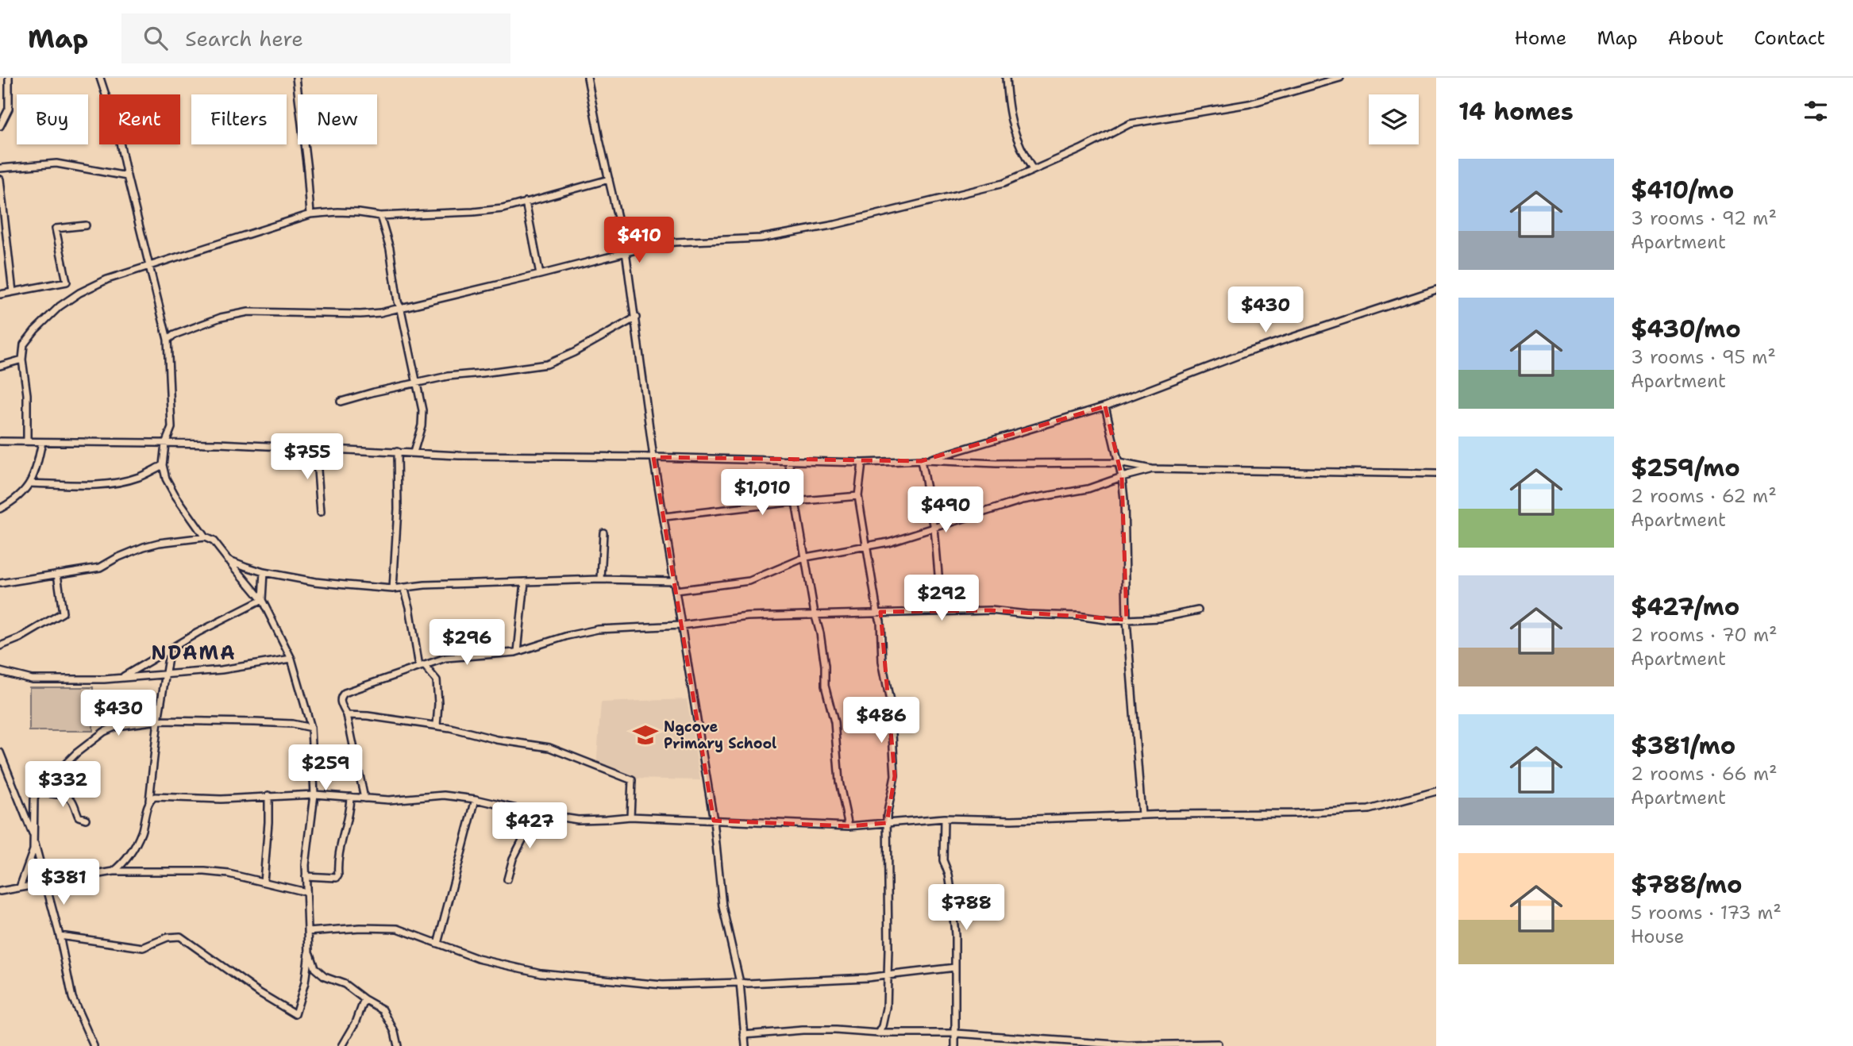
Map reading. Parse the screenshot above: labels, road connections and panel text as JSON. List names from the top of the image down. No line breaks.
{"districts":["NDAMA"],"places":{"school or university":["Ngcove Primary School"]},"page":{"header":"Map","search":"Search here","nav":["Home","Map","About","Contact"],"heading":"14 homes","chip":["Buy","Rent","Filters","New"],"list":[{"name":"$410/mo","note":"3 rooms · 92 m² · Apartment"},{"name":"$430/mo","note":"3 rooms · 95 m² · Apartment"},{"name":"$259/mo","note":"2 rooms · 62 m² · Apartment"},{"name":"$427/mo","note":"2 rooms · 70 m² · Apartment"},{"name":"$381/mo","note":"2 rooms · 66 m² · Apartment"},{"name":"$788/mo","note":"5 rooms · 173 m² · House"}],"price":["$410","$430","$755","$1,010","$490","$292","$296","$430","$486","$259","$332","$427","$381","$788"]}}
